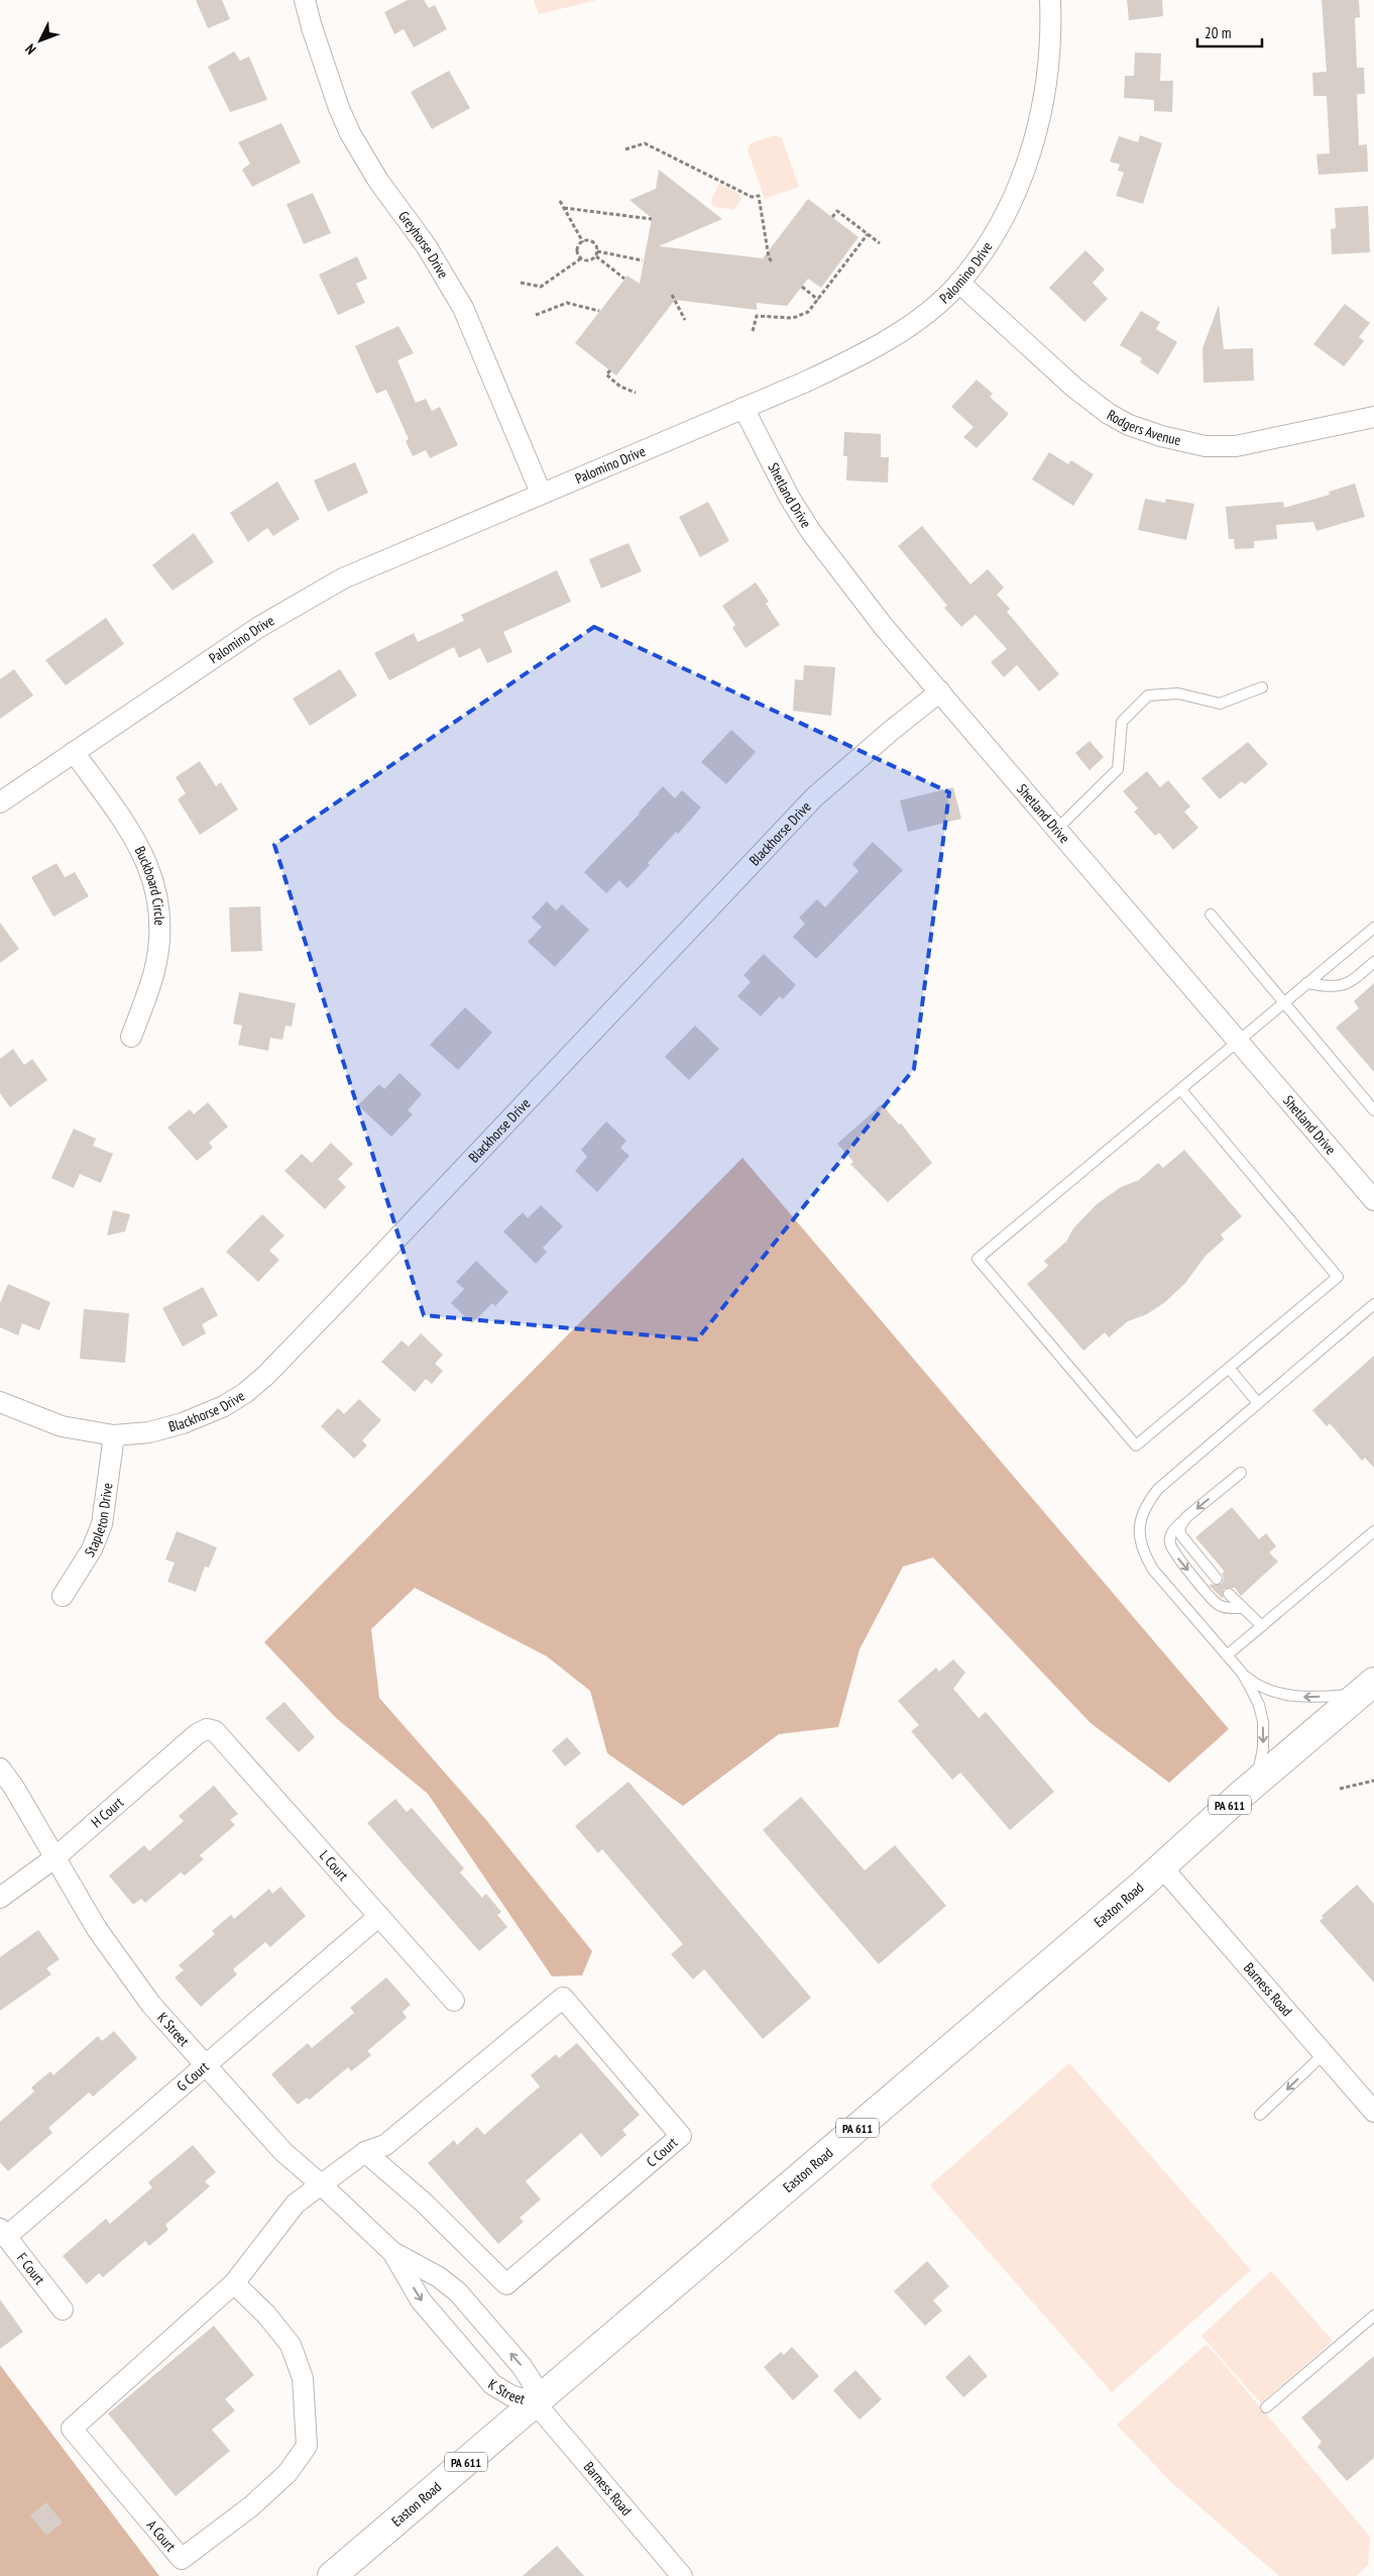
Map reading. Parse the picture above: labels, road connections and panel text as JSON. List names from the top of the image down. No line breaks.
{"streets":{"highway":["PA 611","Easton Road"],"street":["Greyhorse Drive","Palomino Drive","Rodgers Avenue","Shetland Drive","Blackhorse Drive","Buckboard Circle","Stapleton Drive","H Court","L Court","Barness Road","K Street","G Court","C Court","F Court","A Court"]},"crossings":[["Greyhorse Drive","Palomino Drive"],["Palomino Drive","Rodgers Avenue"],["Palomino Drive","Shetland Drive"],["Palomino Drive","Buckboard Circle"],["Shetland Drive","Blackhorse Drive"],["Blackhorse Drive","Stapleton Drive"],["H Court","L Court"],["H Court","K Street"],["L Court","G Court"],["Easton Road","Barness Road"],["Easton Road","K Street"],["Barness Road","K Street"],["K Street","G Court"],["K Street","C Court"],["K Street","A Court"],["G Court","F Court"],["C Court","A Court"]],"scale_bar":"20 m","north":"bottom left"}
